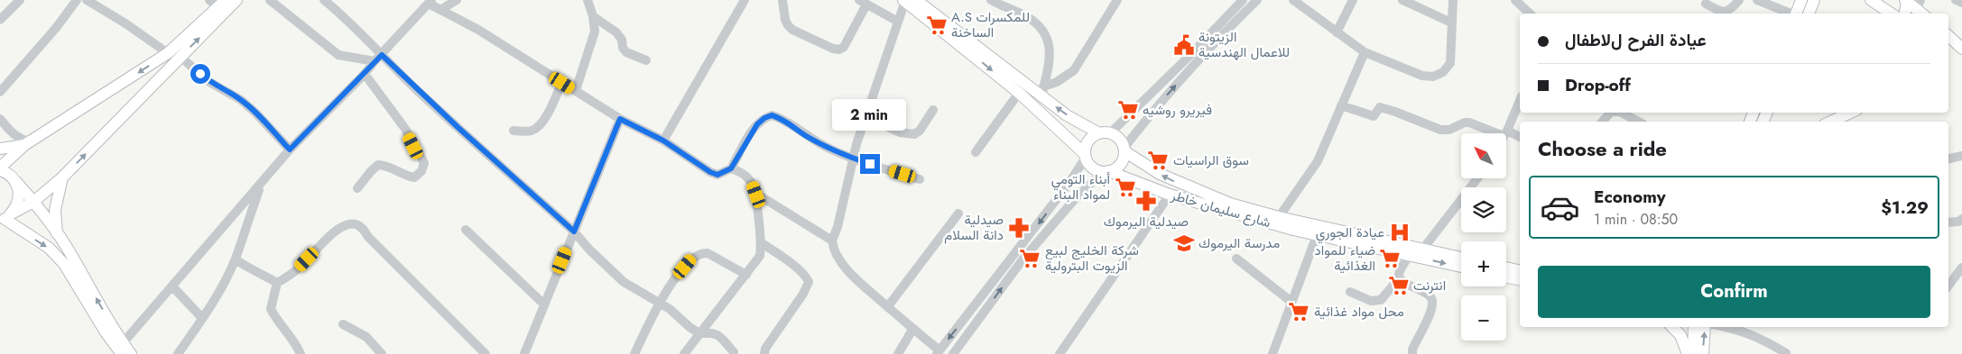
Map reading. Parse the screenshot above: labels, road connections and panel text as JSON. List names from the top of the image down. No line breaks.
{"streets":{"main road":["شارع سليمان خاطر"]},"places":{"supermarket":["A.S للمكسرات الساخنة","فيريرو روشيه","سوق الراسيات","أبناء التومي لمواد البناء","شركة الخليج لبيع الزيوت البترولية","ضياء للمواد الغذائية","انترنت","محل مواد غذائية"],"public building":["الزيتونة للاعمال الهندسية"],"pharmacy":["صيدلية اليرموك","صيدلية دانة السلام"],"hospital":["عيادة الجوري"],"school or university":["مدرسة اليرموك"]},"north":"top left","page":{"banner":["عيادة الفرح لﻻطفال","Drop-off"],"bubble":"2 min","heading":"Choose a ride","map_buttons":["+","−"],"list":[{"name":"Economy","note":"1 min · 08:50","value":"$1.29"}],"buttons":"Confirm"}}
